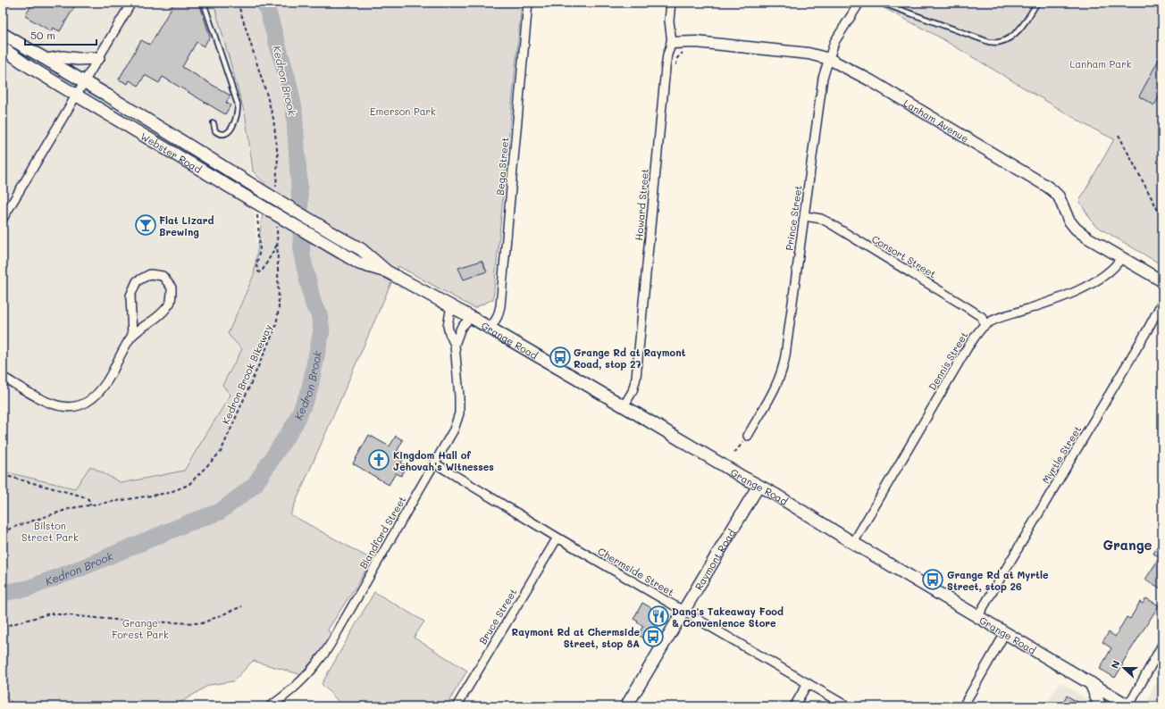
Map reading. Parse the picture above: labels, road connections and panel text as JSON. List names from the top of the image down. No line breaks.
{"streets":{"main road":["Webster Road","Grange Road","Raymont Road"],"street":["Lanham Avenue","Bega Street","Howard Street","Prince Street","Consort Street","Dennis Street","Myrtle Street","Blandford Street","Chermside Street","Bruce Street"],"path":["Kedron Brook Bikeway"]},"crossings":[["Lanham Avenue","Howard Street"],["Lanham Avenue","Prince Street"],["Lanham Avenue","Dennis Street"],["Webster Road","Grange Road"],["Bega Street","Grange Road"],["Howard Street","Grange Road"],["Prince Street","Consort Street"],["Consort Street","Dennis Street"],["Grange Road","Dennis Street"],["Grange Road","Myrtle Street"],["Grange Road","Blandford Street"],["Grange Road","Raymont Road"],["Blandford Street","Chermside Street"],["Raymont Road","Chermside Street"],["Chermside Street","Bruce Street"]],"districts":["Grange"],"water":["Kedron Brook"],"parks":["Lanham Park","Emerson Park","Bilston Street Park","Grange Forest Park"],"places":{"bar":["Flat Lizard Brewing"],"bus stop":["Grange Rd at Raymont Road, stop 27","Grange Rd at Myrtle Street, stop 26","Raymont Rd at Chermside Street, stop 8A"],"church":["Kingdom Hall of Jehovah’s Witnesses"],"restaurant":["Dang's Takeaway Food & Convenience Store"]},"scale_bar":"50 m","north":"left"}
